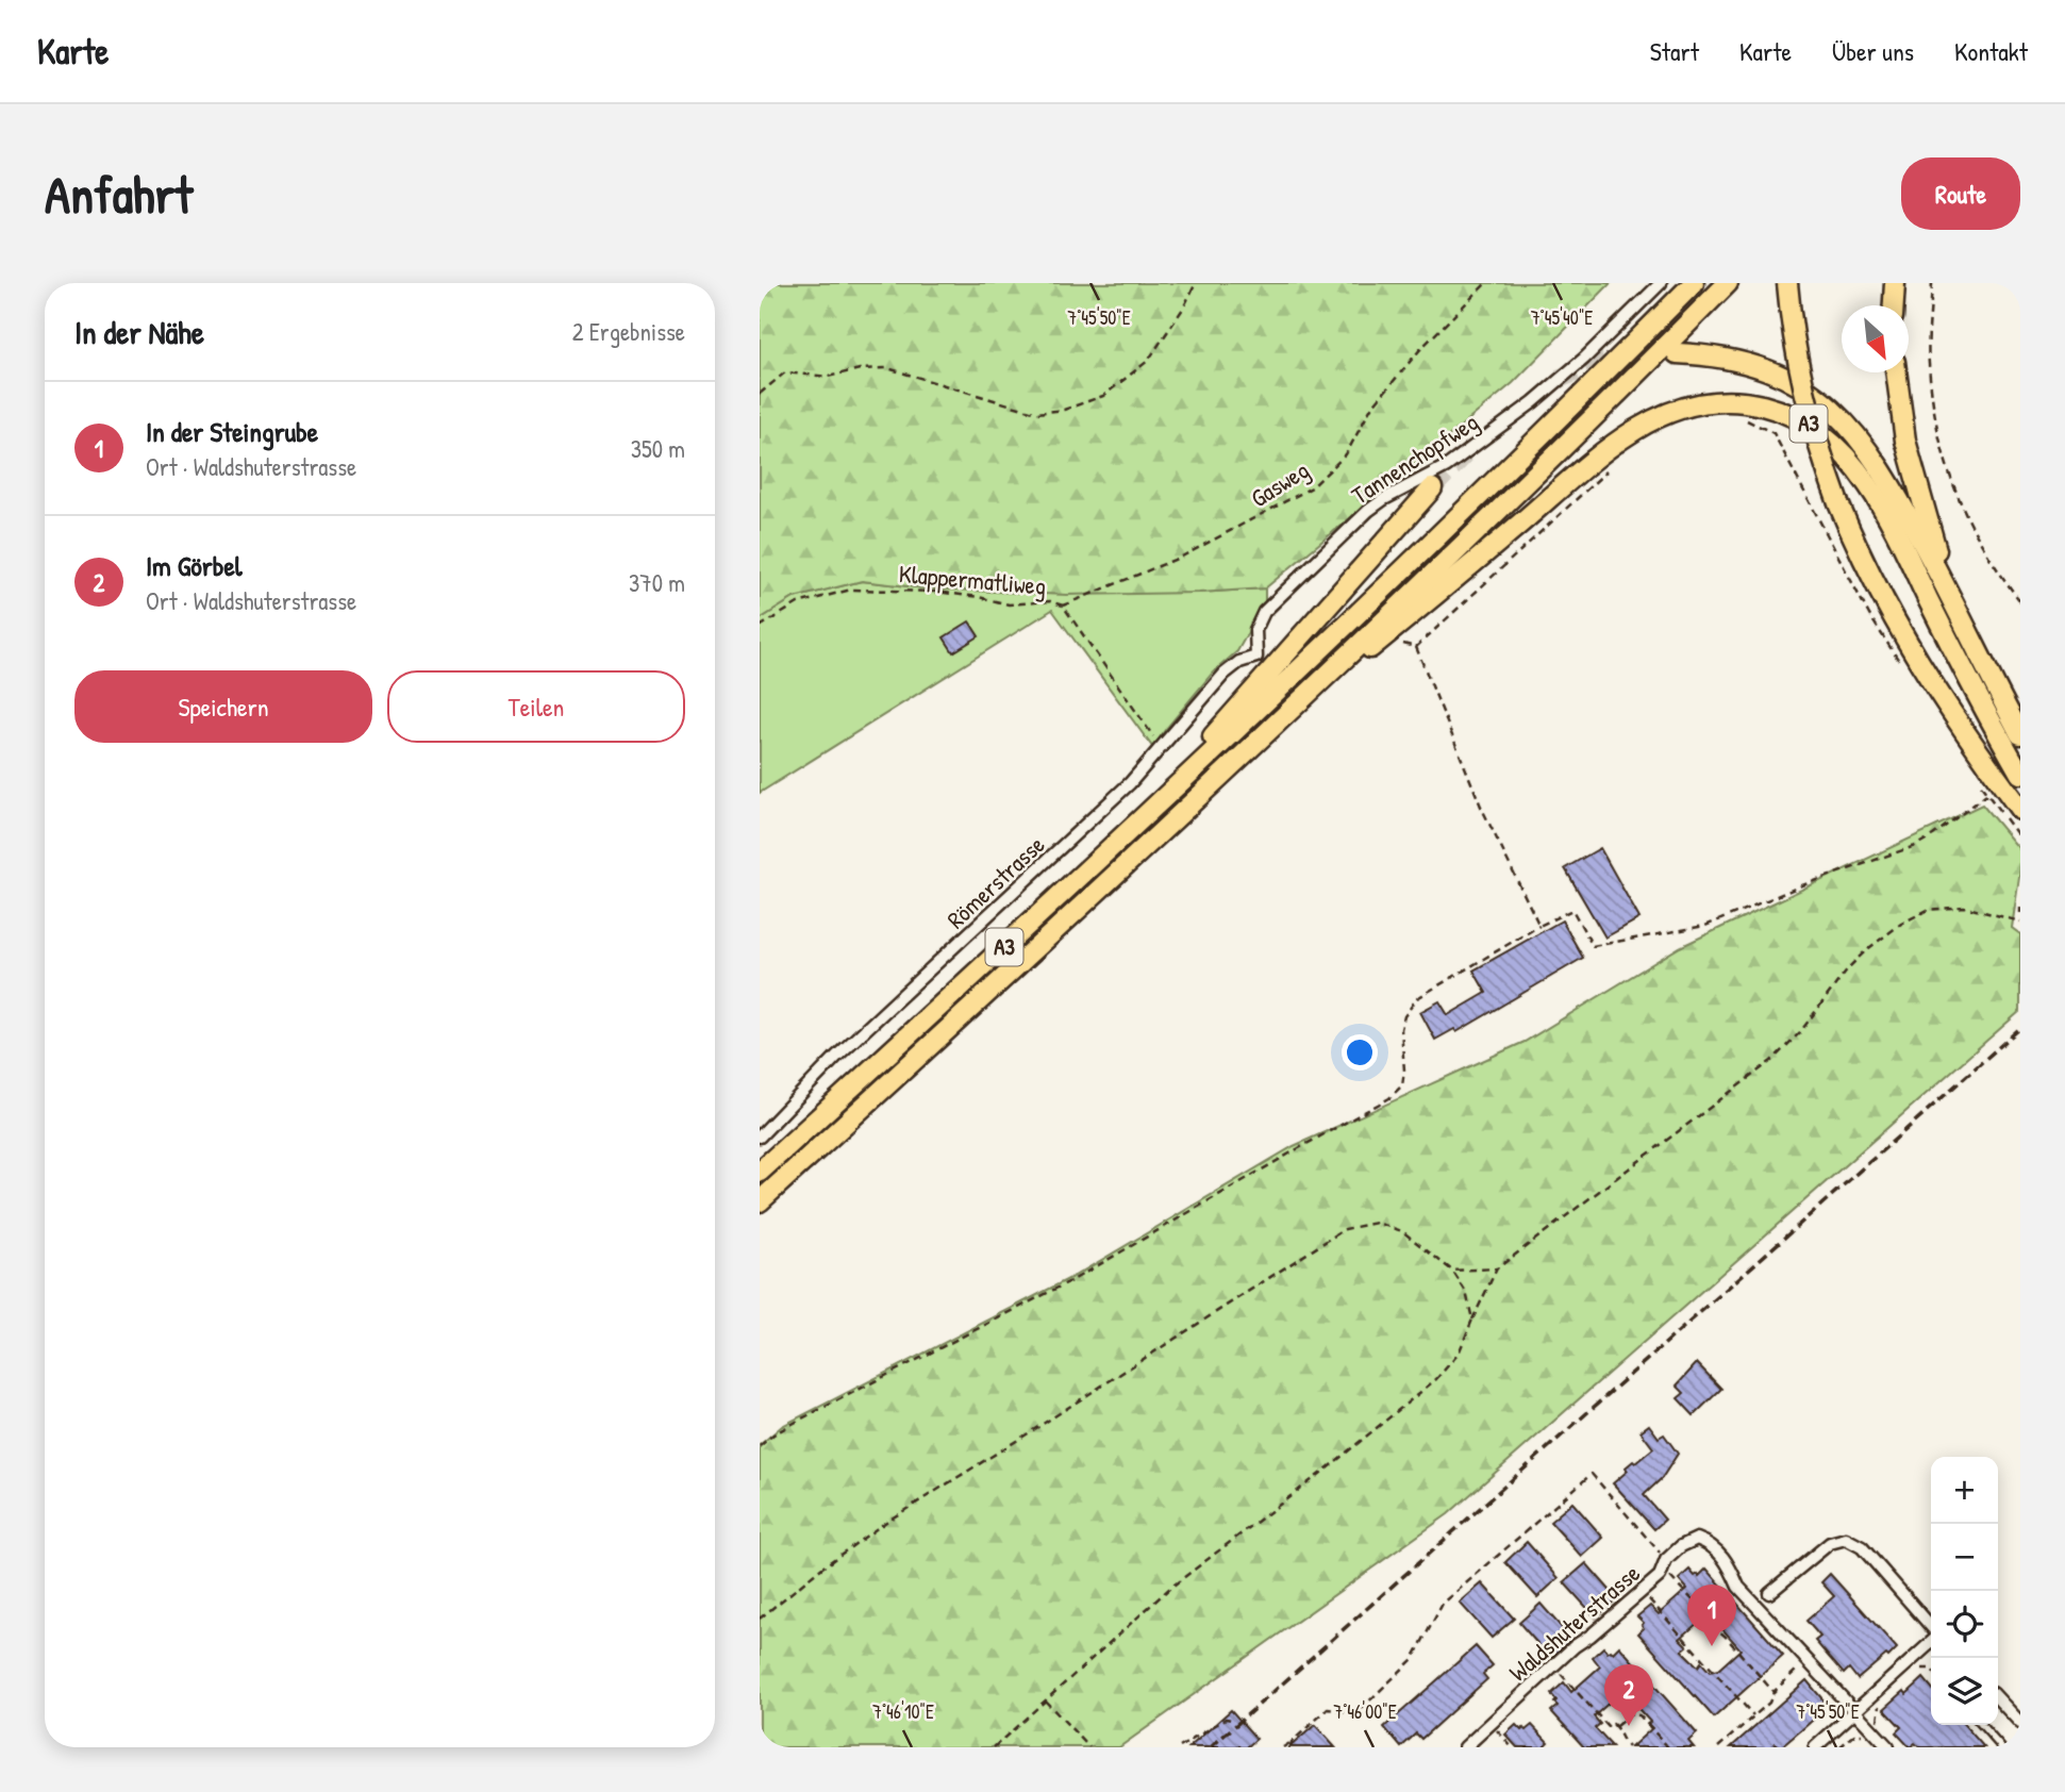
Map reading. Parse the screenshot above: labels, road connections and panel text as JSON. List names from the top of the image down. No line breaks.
{"streets":{"highway":["A3"],"street":["Tannenchopfweg","Römerstrasse","Waldshuterstrasse"],"path":["Gasweg","Klappermatliweg"]},"crossings":[["Tannenchopfweg","Römerstrasse"],["Gasweg","Klappermatliweg"],["Klappermatliweg","Römerstrasse"]],"north":"bottom right","page":{"header":"Karte","nav":["Start","Karte","Über uns","Kontakt"],"buttons":["Route",["Speichern","Teilen"]],"title":"Anfahrt","heading":["In der Nähe","2 Ergebnisse"],"list":[{"mark":"1","name":"In der Steingrube","note":"Ort · Waldshuterstrasse","value":"350 m"},{"mark":"2","name":"Im Görbel","note":"Ort · Waldshuterstrasse","value":"370 m"}],"map_buttons":["+","−"],"pins":["1","2"]},"coordinates":["7°45'50\"E","7°45'40\"E","7°46'10\"E","7°46'00\"E"]}
